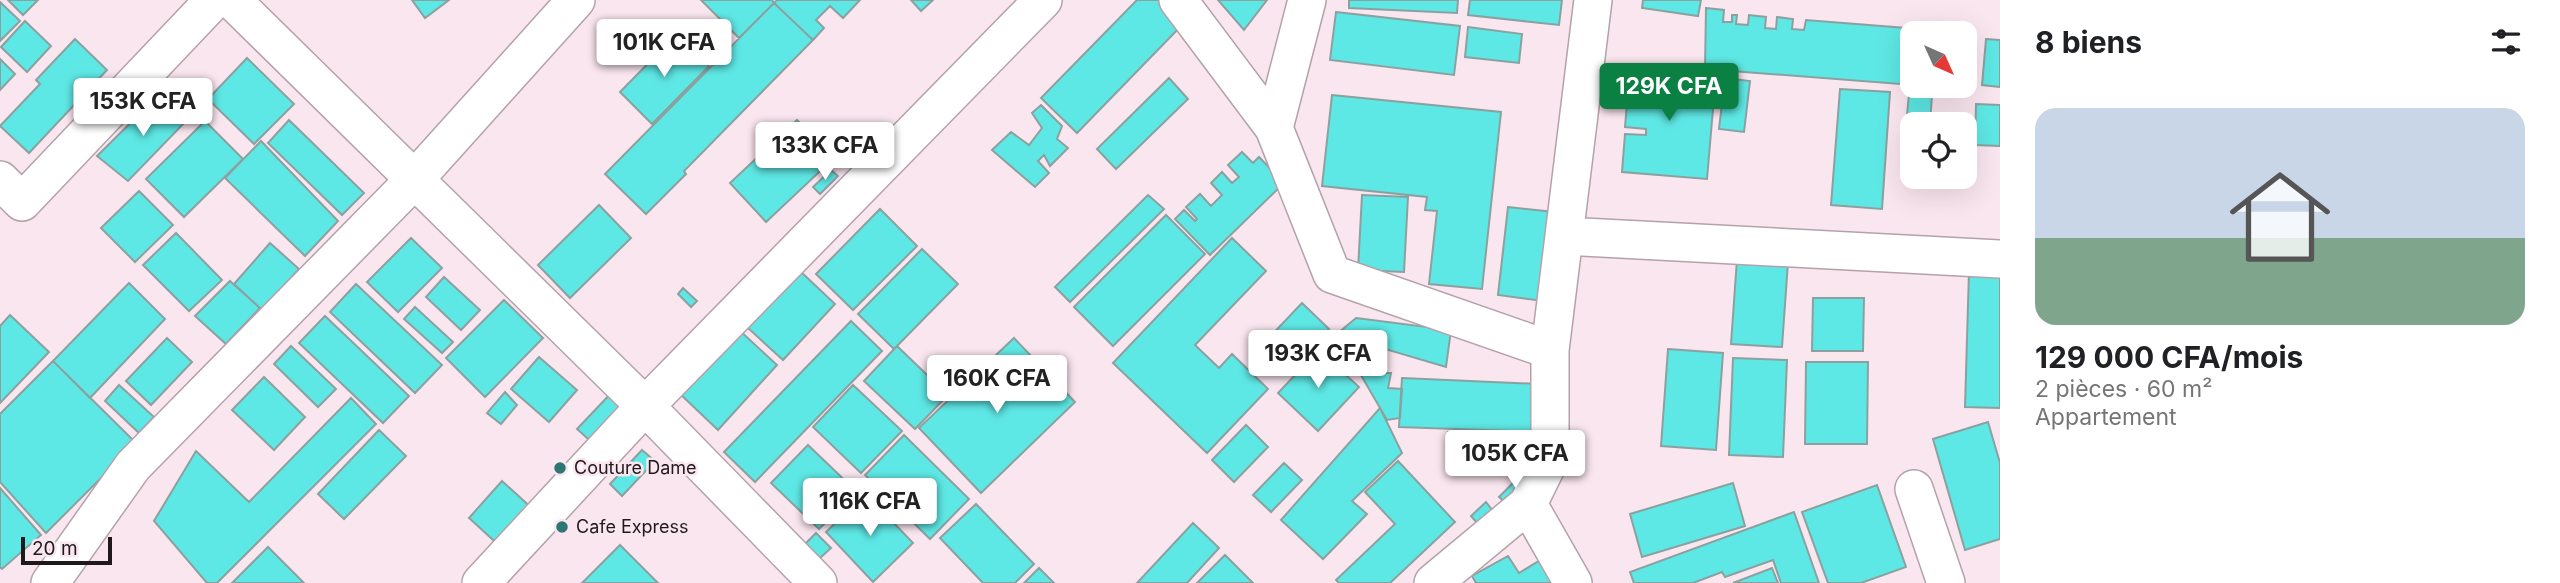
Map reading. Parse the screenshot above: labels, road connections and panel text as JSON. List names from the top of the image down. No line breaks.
{"places":["Couture Dame","Cafe Express"],"scale_bar":"20 m","north":"bottom right","page":{"heading":"8 biens","price":["101K CFA","129K CFA","153K CFA","133K CFA","193K CFA","160K CFA","105K CFA","116K CFA"],"list":[{"name":"129 000 CFA/mois","note":"2 pièces · 60 m² · Appartement"}],"scale":"20 m"}}
